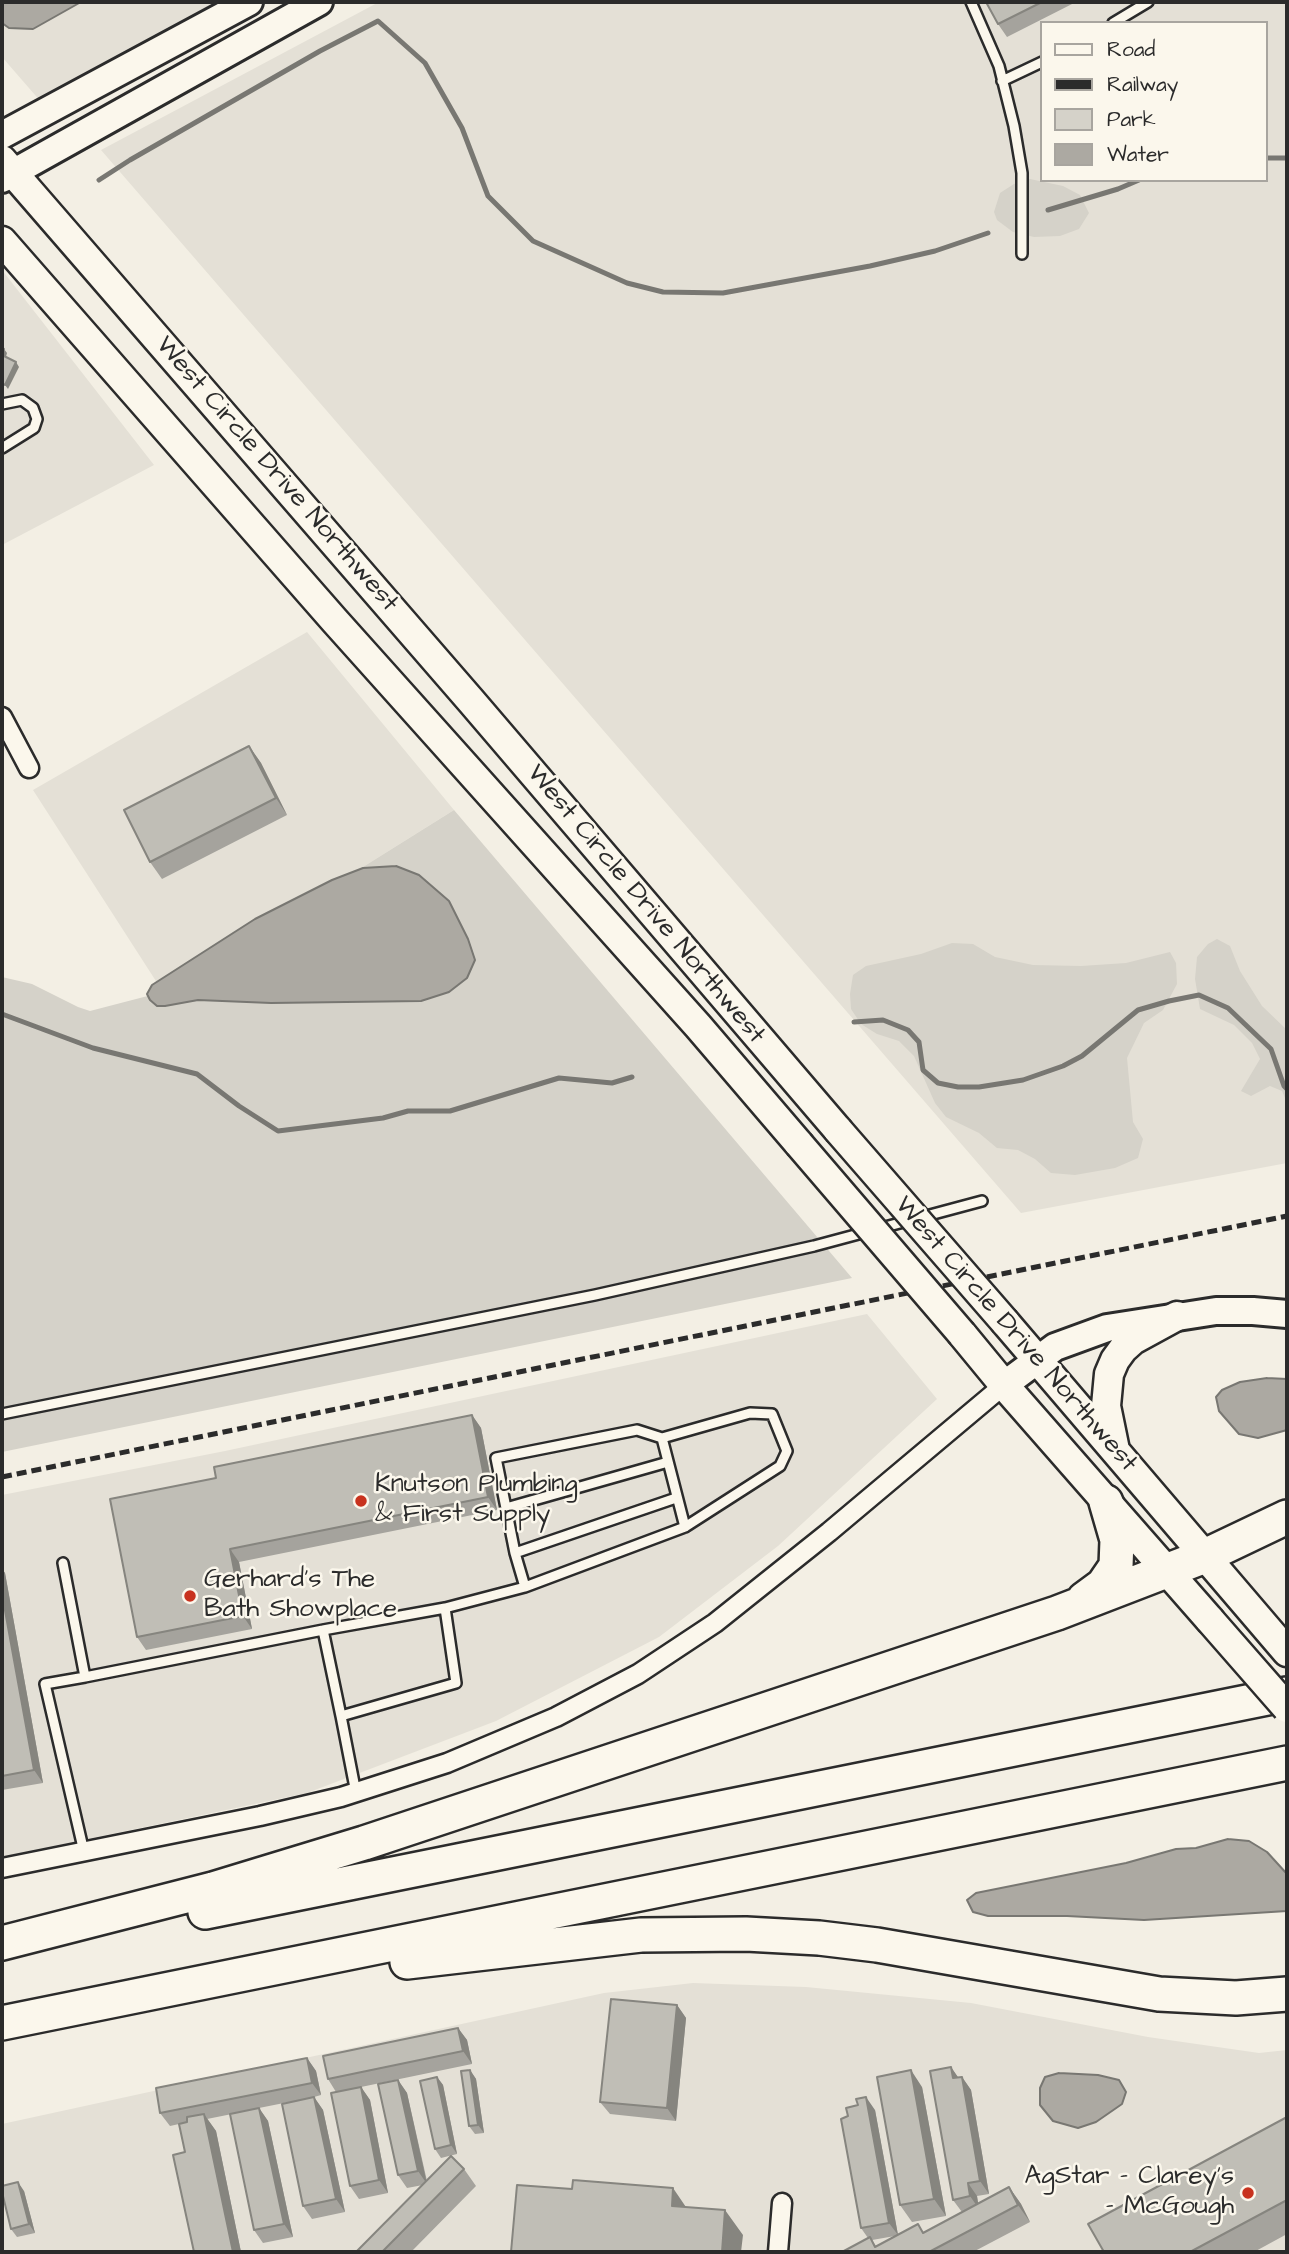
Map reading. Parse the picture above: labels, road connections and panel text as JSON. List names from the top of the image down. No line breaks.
{"streets":{"main road":["West Circle Drive Northwest"]},"places":["Knutson Plumbing & First Supply","Gerhard's The Bath Showplace","AgStar - Clarey's - McGough"],"legend":["Road","Railway","Park","Water"]}
